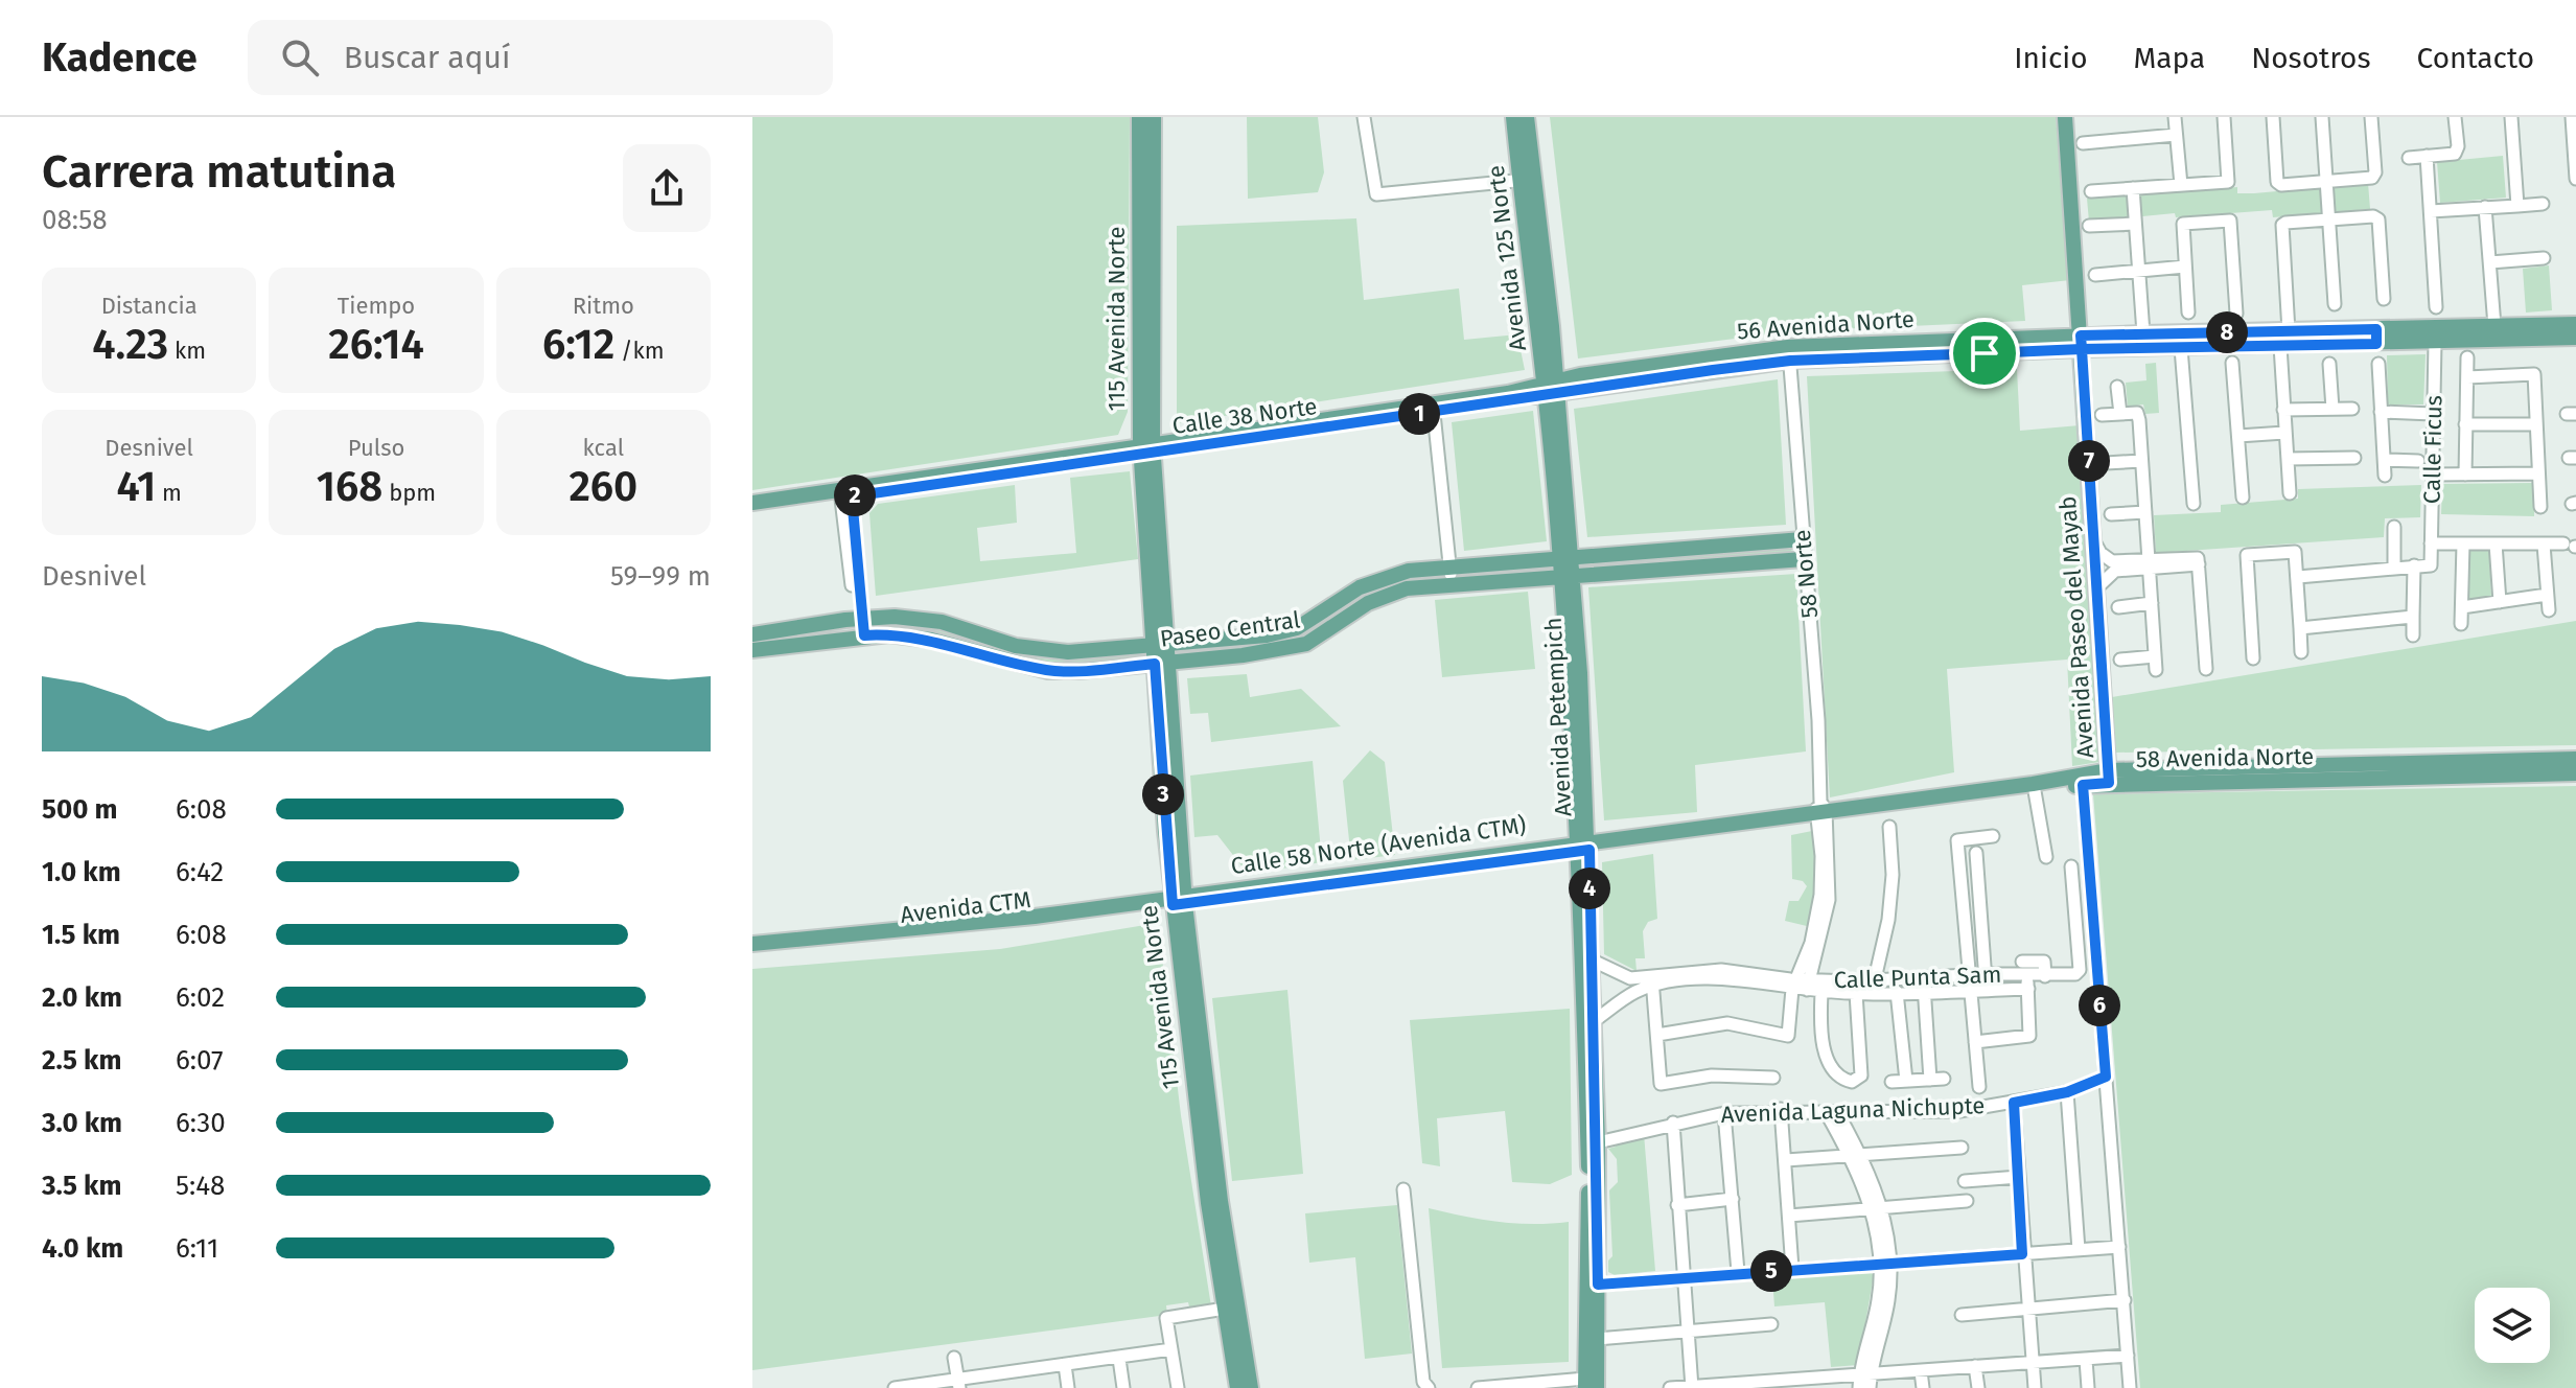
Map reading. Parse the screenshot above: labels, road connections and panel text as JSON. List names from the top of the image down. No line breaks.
{"streets":{"main road":["Avenida 125 Norte","115 Avenida Norte","56 Avenida Norte","Calle 38 Norte","Avenida Paseo del Mayab","Paseo Central","Avenida Petempich","58 Avenida Norte","Calle 58 Norte (Avenida CTM)","Avenida CTM"],"street":["Calle Ficus","58 Norte","Calle Punta Sam","Avenida Laguna Nichupte"]},"crossings":[["Avenida 125 Norte","56 Avenida Norte"],["Avenida 125 Norte","Calle 38 Norte"],["Avenida 125 Norte","Avenida Petempich"],["115 Avenida Norte","Calle 38 Norte"],["115 Avenida Norte","Paseo Central"],["115 Avenida Norte","Calle 58 Norte (Avenida CTM)"],["115 Avenida Norte","Avenida CTM"],["56 Avenida Norte","Calle 38 Norte"],["56 Avenida Norte","Calle Ficus"],["56 Avenida Norte","58 Norte"],["56 Avenida Norte","Avenida Paseo del Mayab"],["56 Avenida Norte","Avenida Petempich"],["Calle 38 Norte","Avenida Petempich"],["58 Norte","Paseo Central"],["58 Norte","58 Avenida Norte"],["58 Norte","Calle Punta Sam"],["Avenida Paseo del Mayab","58 Avenida Norte"],["Avenida Paseo del Mayab","Avenida Laguna Nichupte"],["Paseo Central","Avenida Petempich"],["Avenida Petempich","58 Avenida Norte"],["Avenida Petempich","Calle 58 Norte (Avenida CTM)"],["Avenida Petempich","Calle Punta Sam"],["Avenida Petempich","Avenida Laguna Nichupte"],["58 Avenida Norte","Calle 58 Norte (Avenida CTM)"],["Calle 58 Norte (Avenida CTM)","Avenida CTM"]],"page":{"header":"Kadence","search":"Buscar aquí","nav":["Inicio","Mapa","Nosotros","Contacto"],"heading":["Carrera matutina","08:58"],"stats":[["Distancia","4.23 km"],["Tiempo","26:14"],["Ritmo","6:12 /km"],["Desnivel","41 m"],["Pulso","168 bpm"],["kcal","260"]],"pins":["8","1","7","2","3","4","6","5"],"chart":["Desnivel","59–99 m"],"list":[{"name":"500 m","note":"6:08"},{"name":"1.0 km","note":"6:42"},{"name":"1.5 km","note":"6:08"},{"name":"2.0 km","note":"6:02"},{"name":"2.5 km","note":"6:07"},{"name":"3.0 km","note":"6:30"},{"name":"3.5 km","note":"5:48"},{"name":"4.0 km","note":"6:11"}]}}
